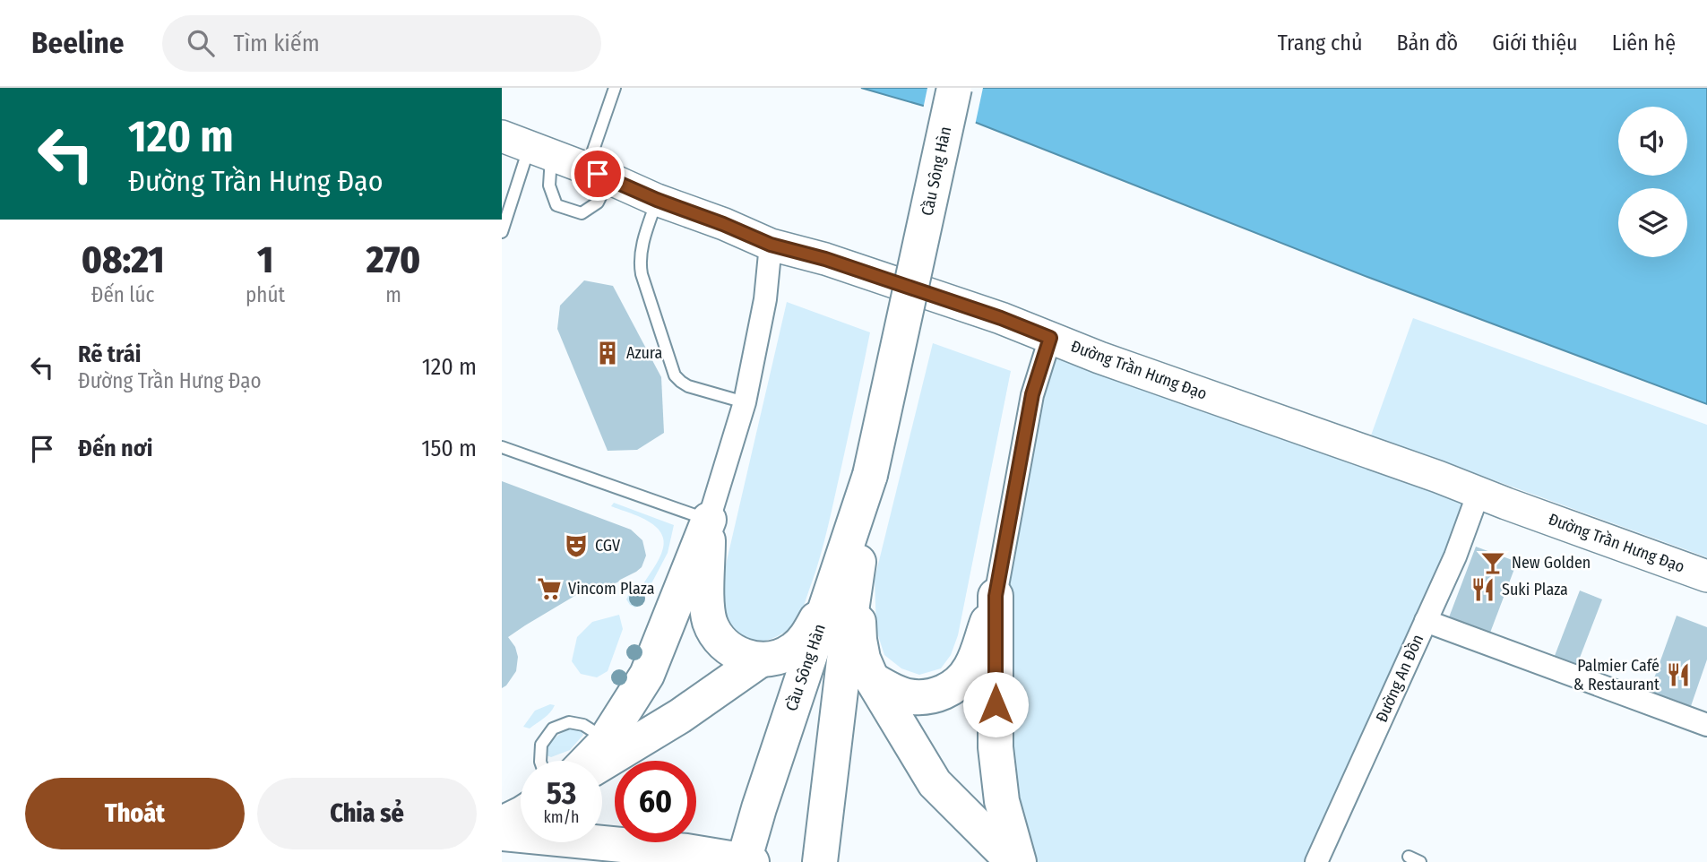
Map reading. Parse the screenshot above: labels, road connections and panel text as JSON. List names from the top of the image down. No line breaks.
{"streets":{"main road":["Cầu Sông Hàn","Đường Trần Hưng Đạo"],"street":["Đường An Đồn"]},"crossings":[["Đường Trần Hưng Đạo","Đường An Đồn"]],"places":{"building":["Azura"],"theatre":["CGV"],"bar":["New Golden"],"supermarket":["Vincom Plaza"],"restaurant":["Suki Plaza","Palmier Café & Restaurant"]},"page":{"header":"Beeline","search":"Tìm kiếm","nav":["Trang chủ","Bản đồ","Giới thiệu","Liên hệ"],"turn":["120 m","Đường Trần Hưng Đạo"],"eta":["08:21","Đến lúc","1","phút","270","m"],"list":[{"name":"Rẽ trái","note":"Đường Trần Hưng Đạo","value":"120 m"},{"name":"Đến nơi","value":"150 m"}],"speed":"53 km/h","limit":"60","buttons":["Thoát","Chia sẻ"]}}
